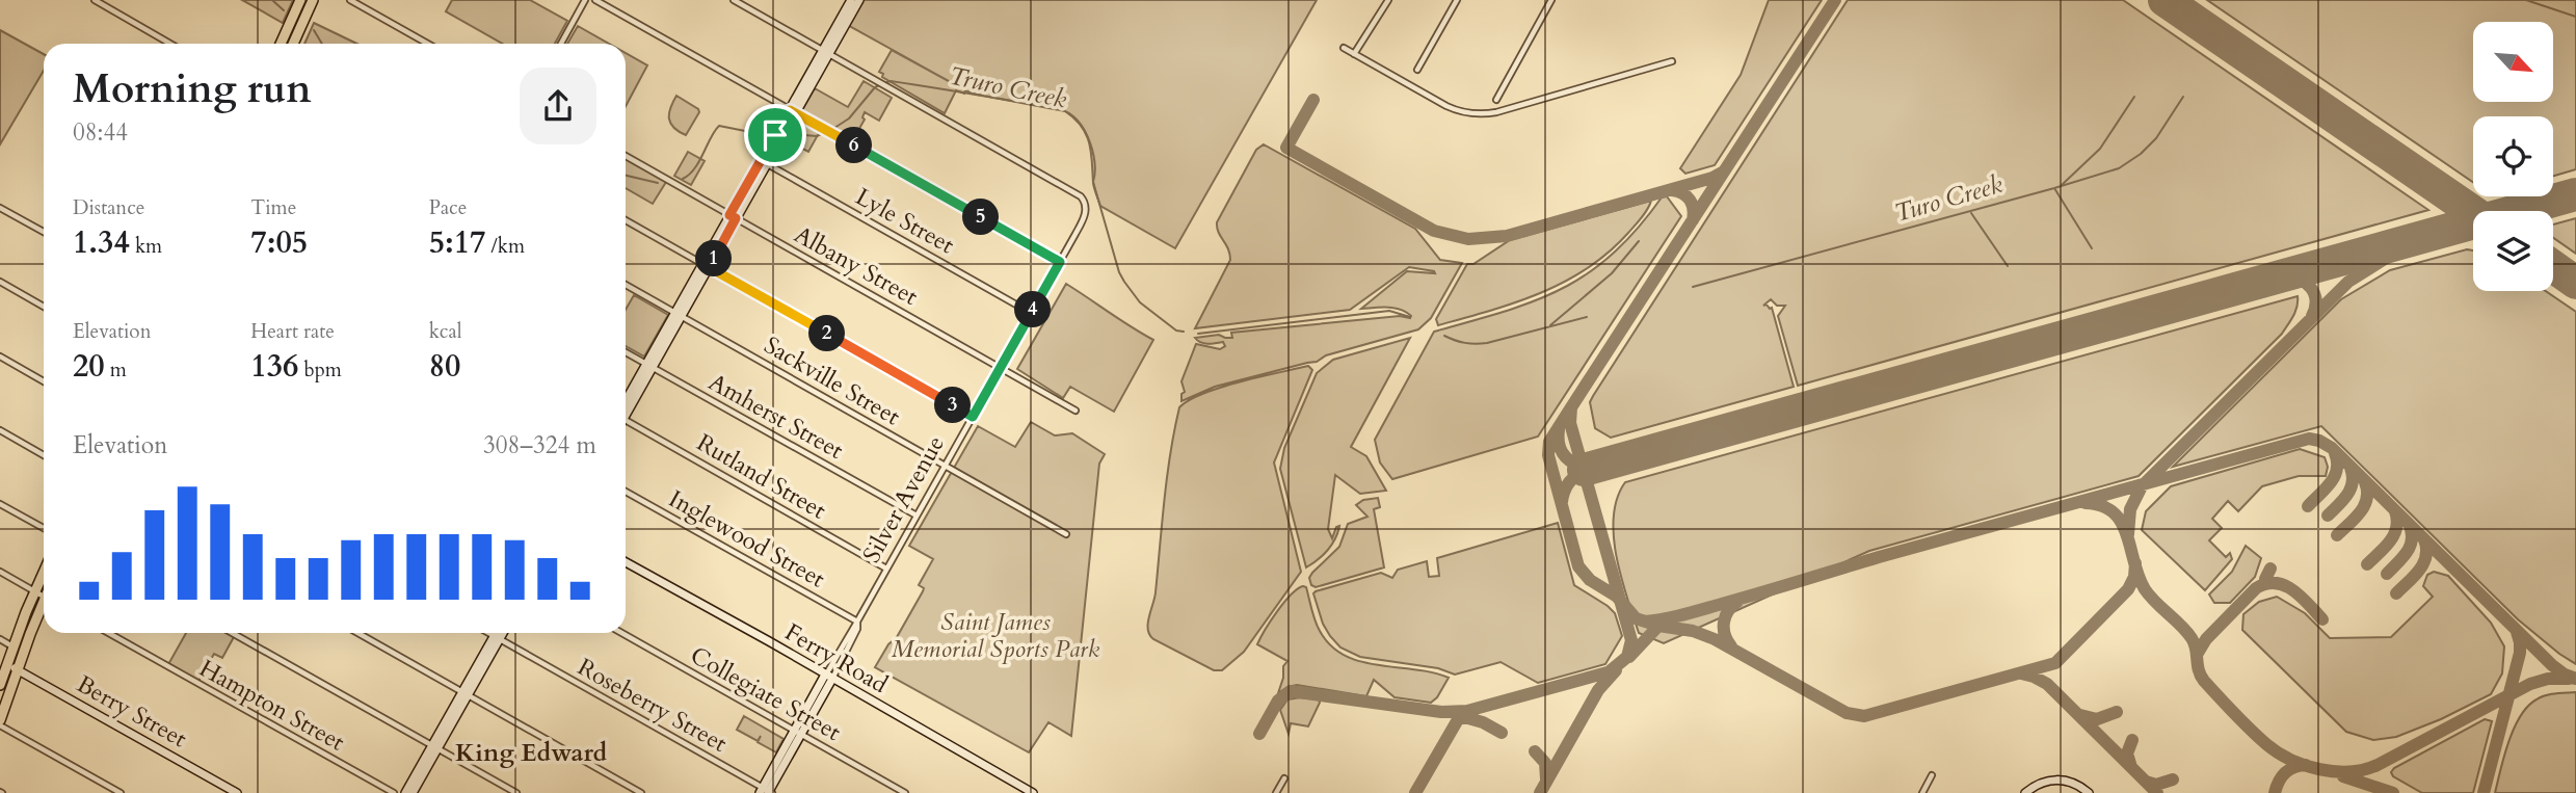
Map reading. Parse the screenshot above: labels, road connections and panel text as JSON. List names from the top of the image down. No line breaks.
{"streets":{"main road":["Silver Avenue","Ferry Road","Berry Street"],"street":["Lyle Street","Albany Street","Sackville Street","Amherst Street","Rutland Street","Inglewood Street","Collegiate Street","Hampton Street","Roseberry Street"]},"crossings":[["Lyle Street","Silver Avenue"],["Albany Street","Silver Avenue"],["Sackville Street","Silver Avenue"],["Amherst Street","Silver Avenue"],["Rutland Street","Silver Avenue"],["Silver Avenue","Inglewood Street"],["Silver Avenue","Ferry Road"],["Silver Avenue","Collegiate Street"],["Silver Avenue","Roseberry Street"]],"districts":["King Edward"],"water":["Truro Creek","Turo Creek"],"parks":["Saint James Memorial Sports Park"],"north":"bottom right","page":{"heading":["Morning run","08:44"],"pins":["6","5","1","4","2","3"],"stats":[["Distance","1.34 km"],["Time","7:05"],["Pace","5:17 /km"],["Elevation","20 m"],["Heart rate","136 bpm"],["kcal","80"]],"chart":["Elevation","308–324 m"]}}
